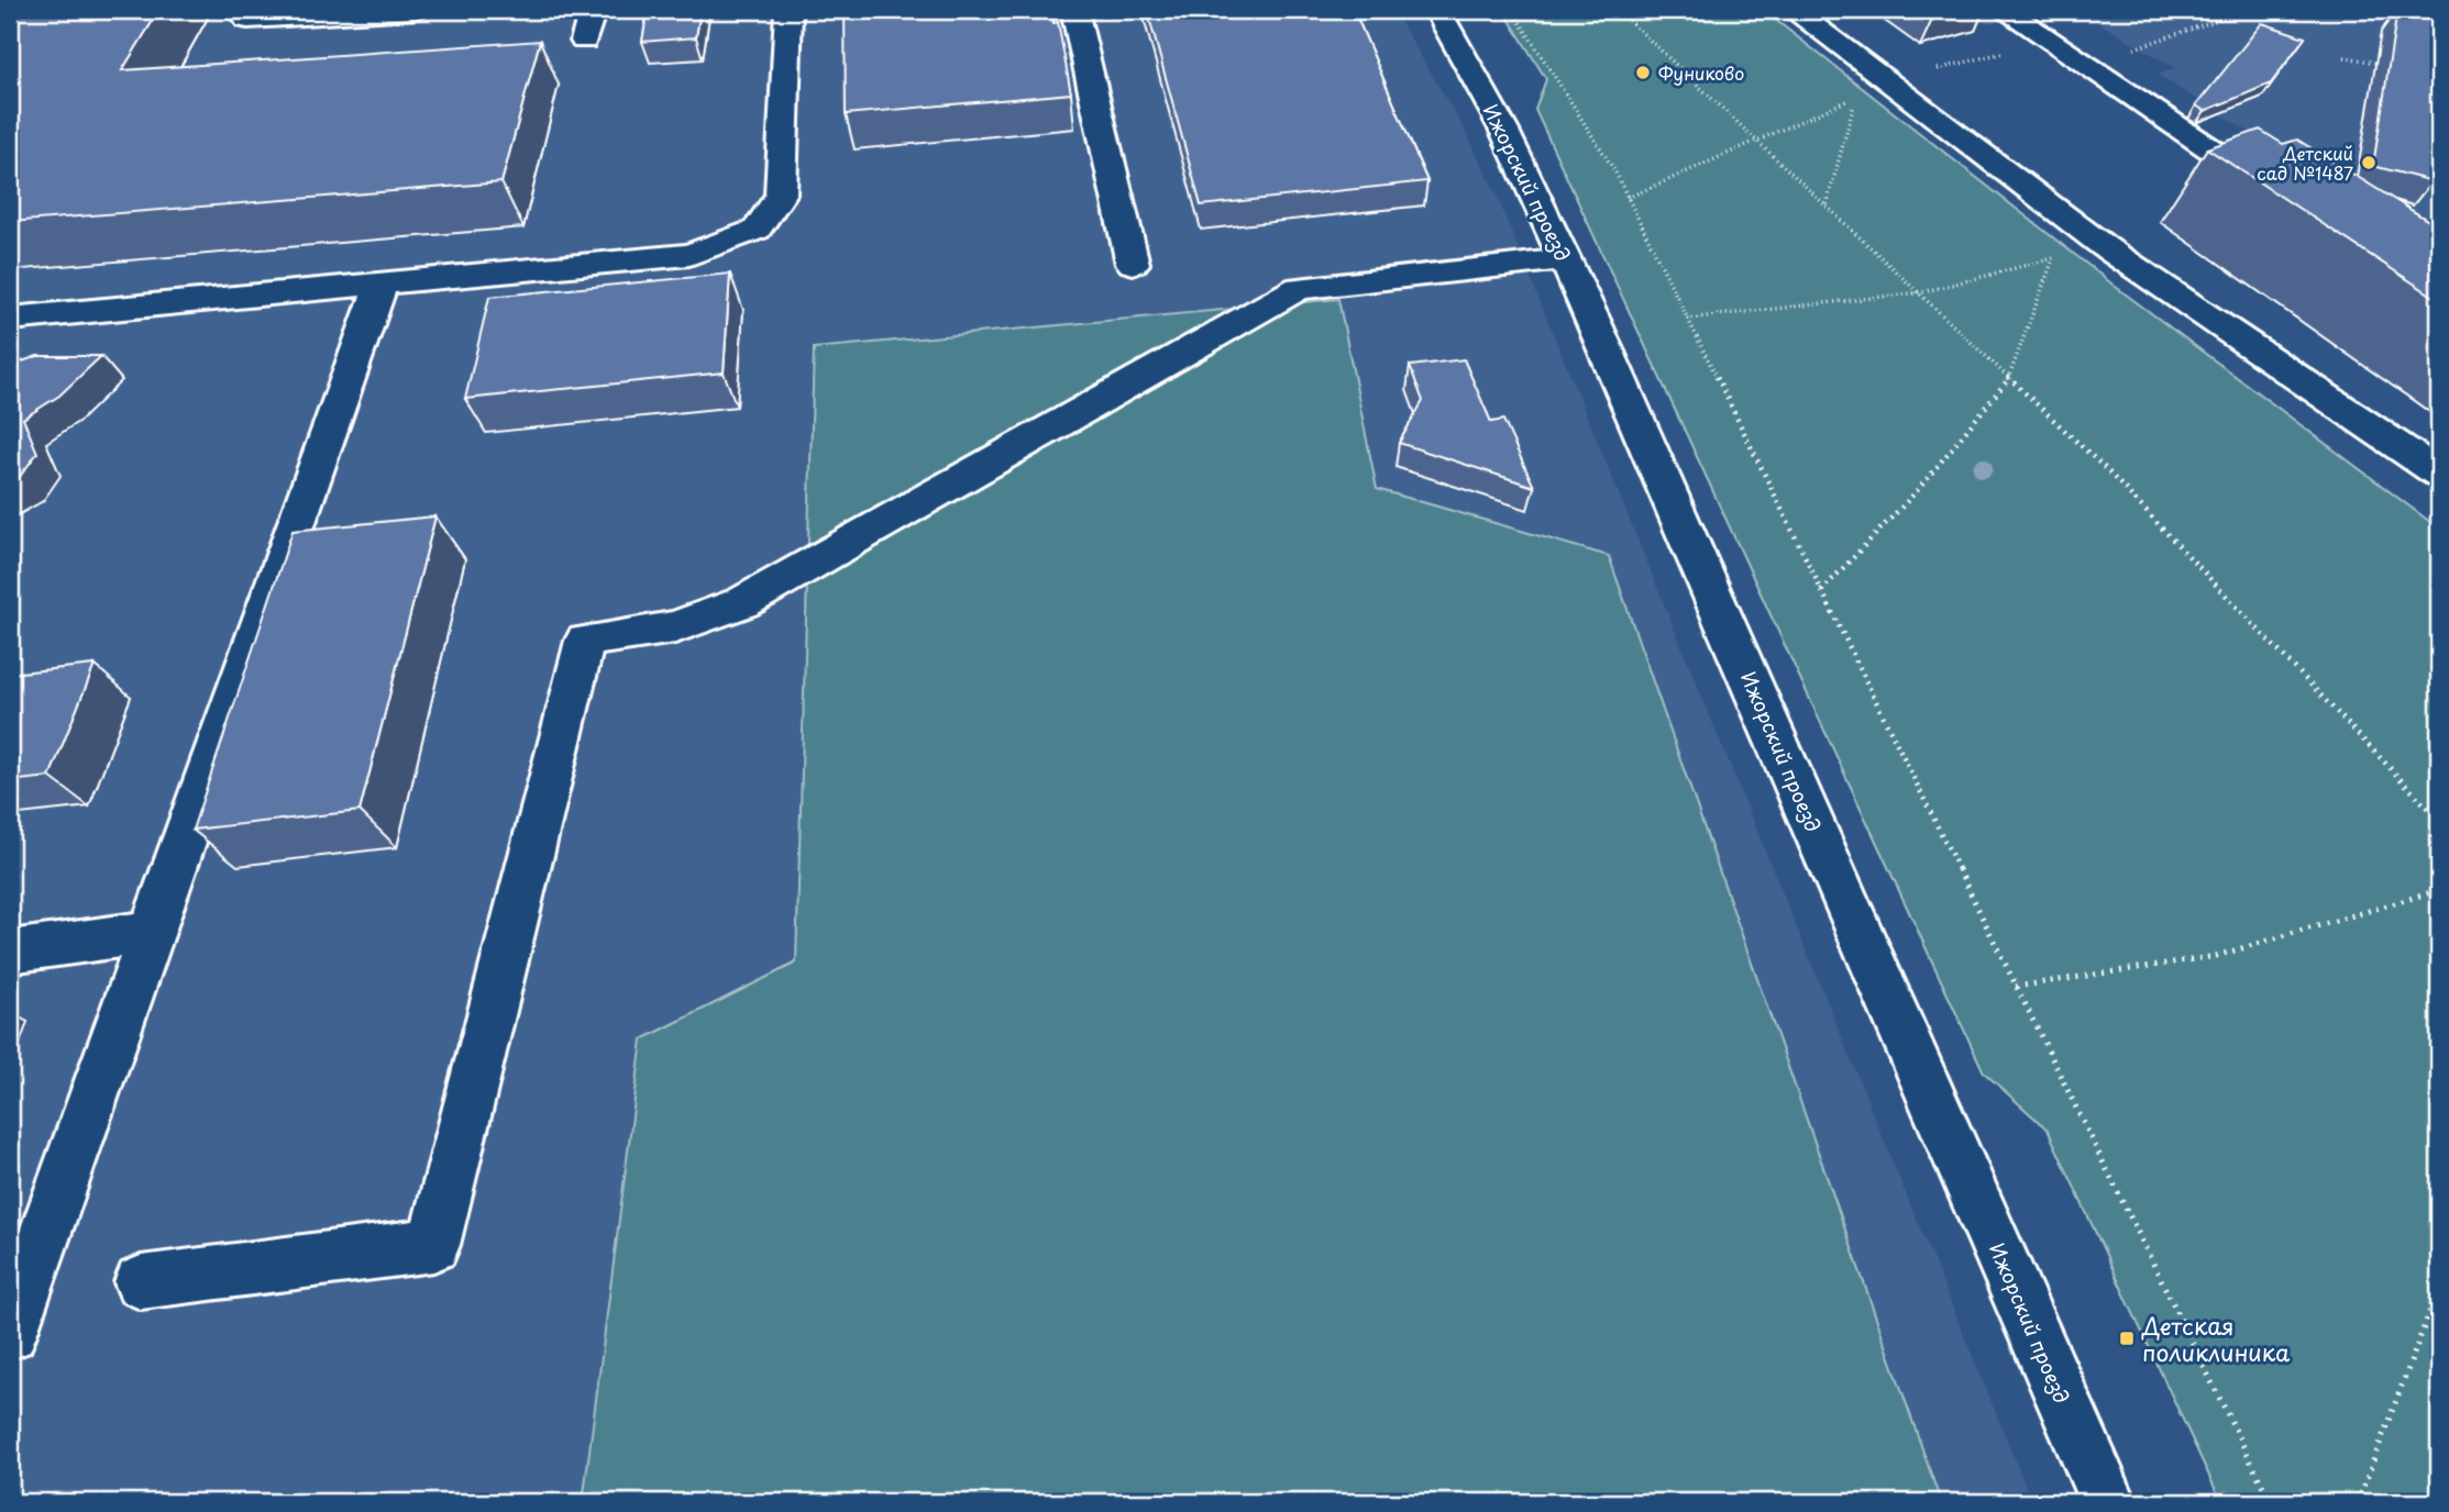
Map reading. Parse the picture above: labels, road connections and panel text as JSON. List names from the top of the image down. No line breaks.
{"streets":{"street":["Ижорский проезд"]},"places":{"other":["Фуниково","Детский сад №1487"],"transit":["Детская поликлиника"]}}
